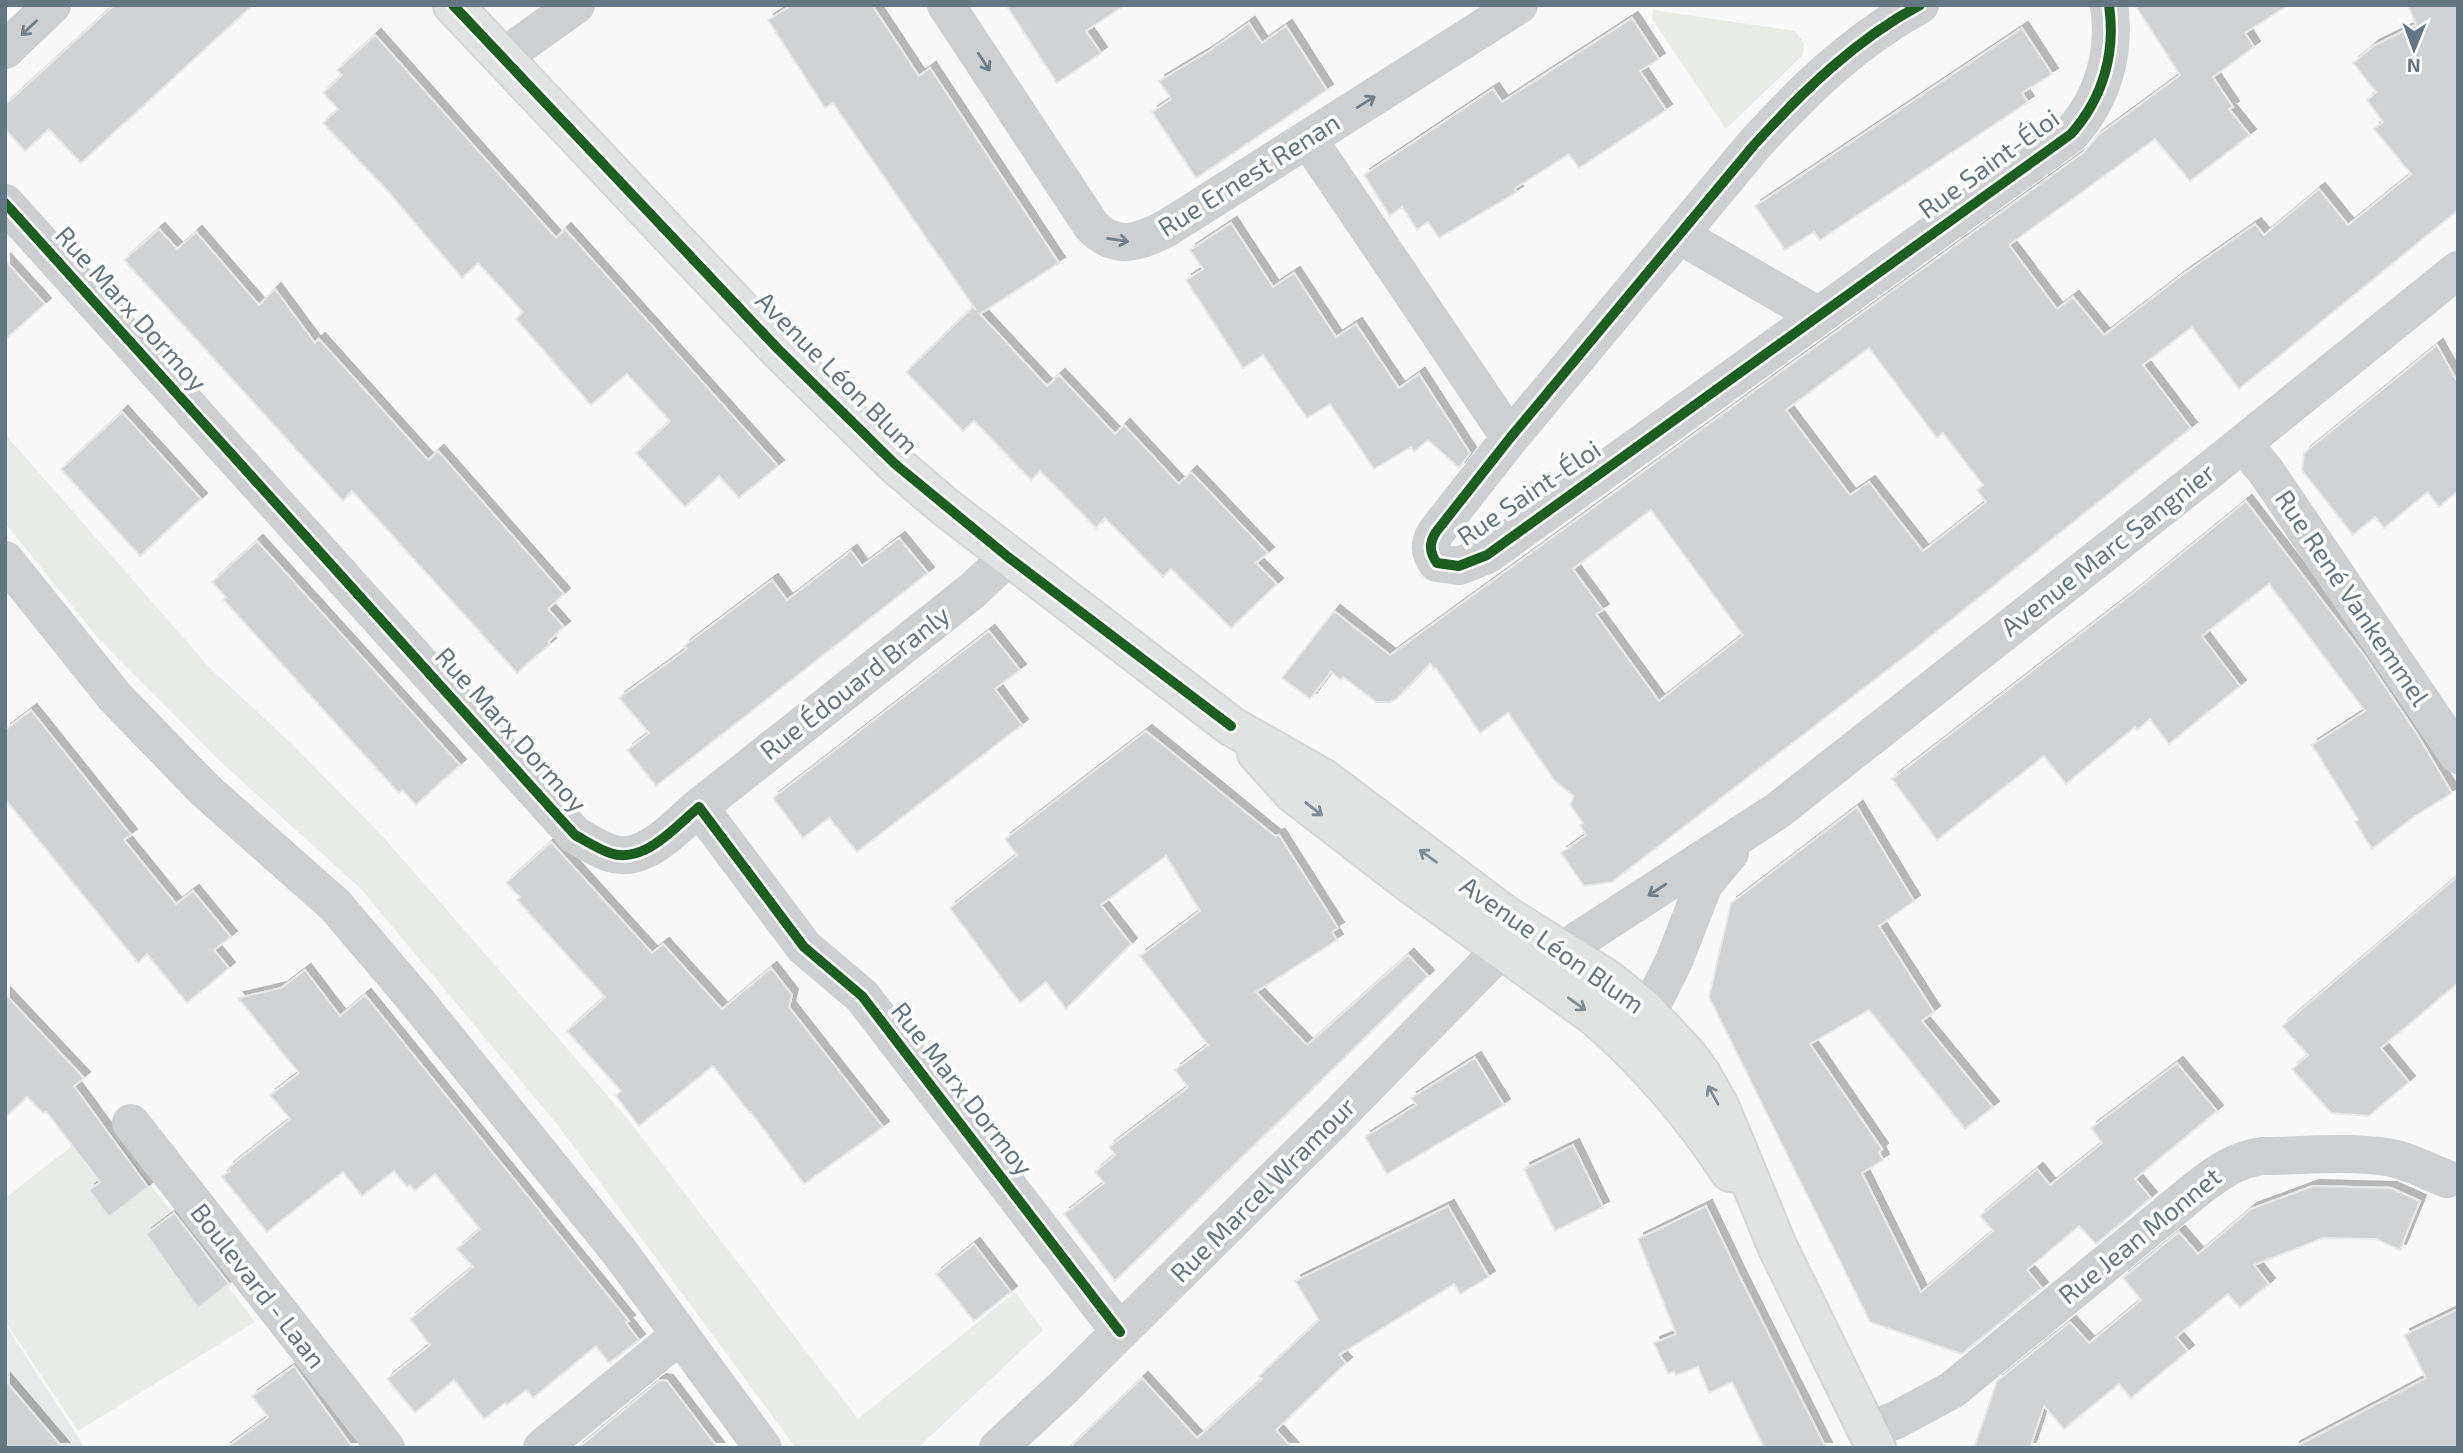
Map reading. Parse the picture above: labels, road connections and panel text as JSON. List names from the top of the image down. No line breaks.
{"streets":{"main road":["Avenue Léon Blum"],"street":["Rue Saint-Éloi","Rue Ernest Renan","Rue Marx Dormoy","Avenue Marc Sangnier","Rue René Vankemmel","Rue Édouard Branly","Rue Marcel Wramour","Rue Jean Monnet","Boulevard - Laan"]},"crossings":[["Rue Marx Dormoy","Rue Édouard Branly"],["Rue Marx Dormoy","Rue Marcel Wramour"],["Avenue Léon Blum","Avenue Marc Sangnier"],["Avenue Léon Blum","Rue Édouard Branly"],["Avenue Léon Blum","Rue Marcel Wramour"],["Avenue Léon Blum","Rue Jean Monnet"],["Avenue Marc Sangnier","Rue René Vankemmel"]],"north":"bottom"}
